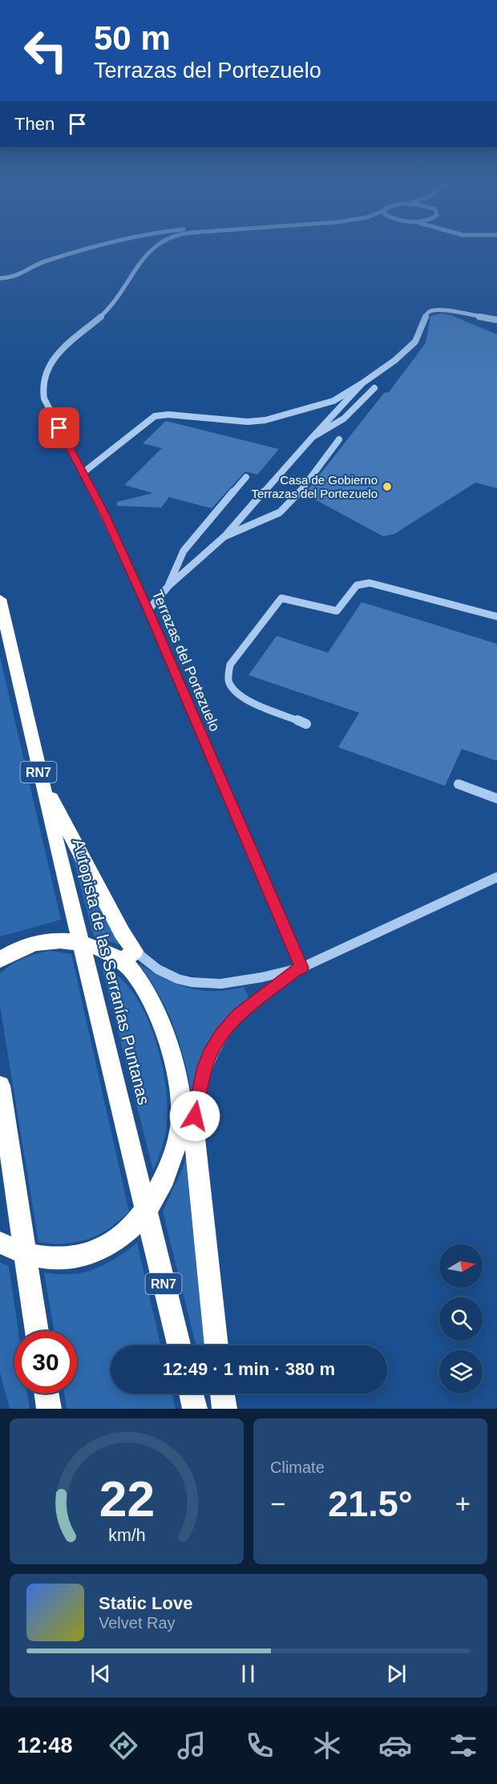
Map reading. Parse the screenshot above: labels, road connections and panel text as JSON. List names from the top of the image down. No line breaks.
{"streets":{"highway":["RN7","Autopista de las Serranías Puntanas"],"street":["Terrazas del Portezuelo"]},"places":["Casa de Gobierno Terrazas del Portezuelo"],"north":"right","page":{"turn":["50 m","Terrazas del Portezuelo"],"then":"Then","limit":"30","trip":"12:49 · 1 min · 380 m","tile":"Climate","heat":["−","21.5°","+"],"song":["Static Love","Velvet Ray"],"tabs":"12:48","gauge":["22","km/h"]}}
